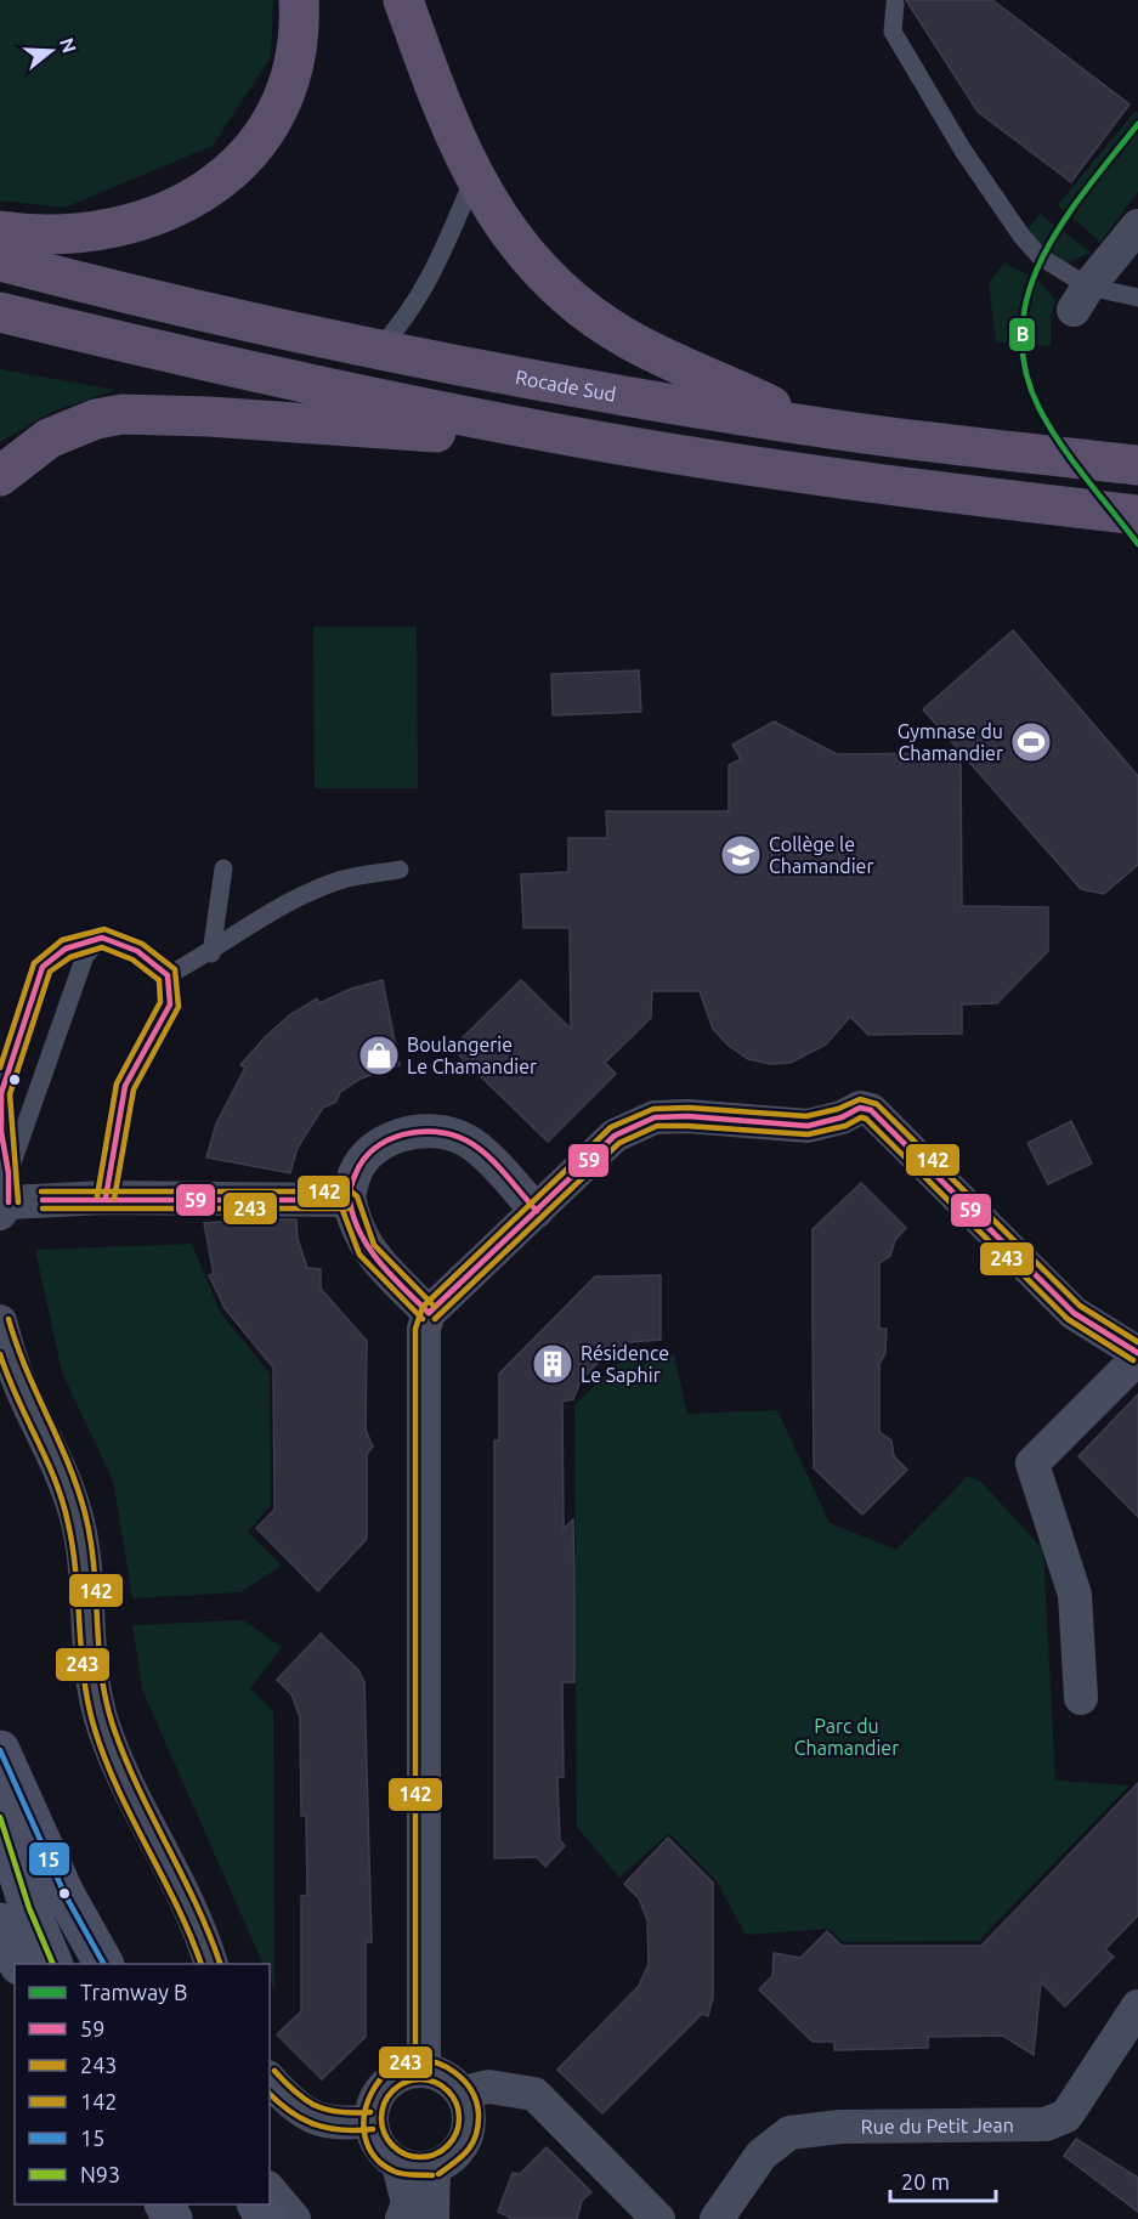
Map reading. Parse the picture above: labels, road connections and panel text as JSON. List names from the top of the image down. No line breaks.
{"streets":{"highway":["Rocade Sud"],"street":["Rue du Petit Jean"]},"parks":["Parc du Chamandier"],"places":{"sports":["Gymnase du Chamandier"],"school or university":["Collège le Chamandier"],"shop":["Boulangerie Le Chamandier"],"building":["Résidence Le Saphir"]},"lines":["tram line B","transit line 142","transit line 59","transit line 243","transit line 15","transit line N93"],"legend":["Tramway B","59","243","142","15","N93"],"scale_bar":"20 m","north":"right"}
